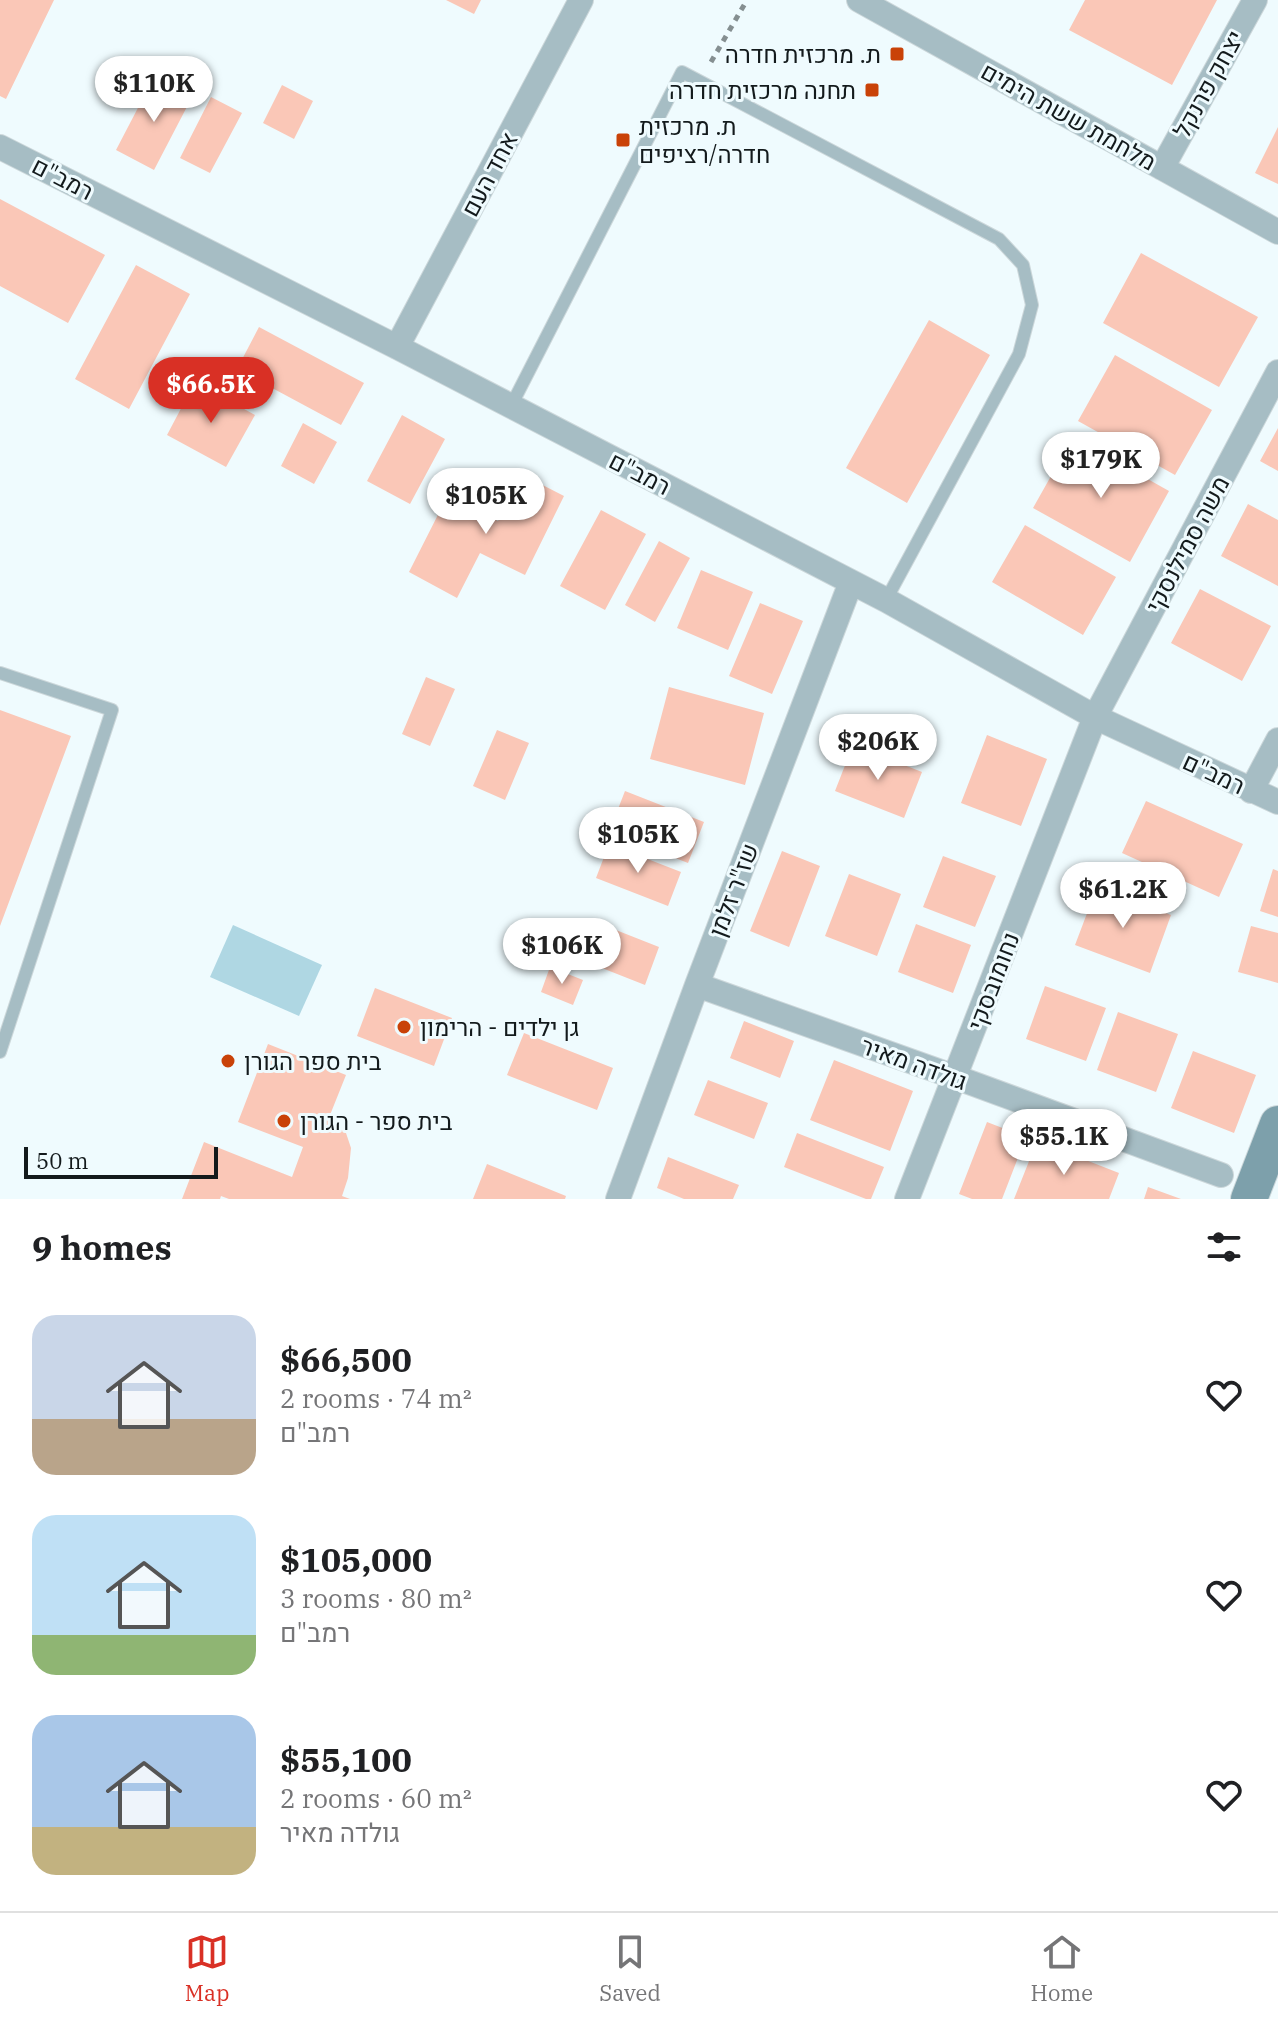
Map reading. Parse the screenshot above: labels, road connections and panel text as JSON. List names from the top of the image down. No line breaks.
{"streets":{"street":["יצחק פרנקל","מלחמת ששת הימים","אחד העם","רמב\"ם","משה סמילנסקי","שז\"ר זלמן","נחומובסקי","גולדה מאיר"]},"crossings":[["יצחק פרנקל","מלחמת ששת הימים"],["אחד העם","רמב\"ם"],["רמב\"ם","משה סמילנסקי"],["רמב\"ם","שז\"ר זלמן"],["רמב\"ם","נחומובסקי"],["משה סמילנסקי","נחומובסקי"],["שז\"ר זלמן","גולדה מאיר"],["נחומובסקי","גולדה מאיר"]],"places":{"transit":["ת. מרכזית חדרה","תחנה מרכזית חדרה","ת. מרכזית חדרה/רציפים"],"other":["גן ילדים - הרימון","בית ספר הגורן","בית ספר - הגורן"]},"scale_bar":"50 m","page":{"price":["$110K","$66.5K","$179K","$105K","$206K","$105K","$61.2K","$106K","$55.1K"],"scale":"50 m","heading":"9 homes","list":[{"name":"$66,500","note":"2 rooms · 74 m² · רמב\"ם"},{"name":"$105,000","note":"3 rooms · 80 m² · רמב\"ם"},{"name":"$55,100","note":"2 rooms · 60 m² · גולדה מאיר"}],"tabs":["Map","Saved","Home"]}}
